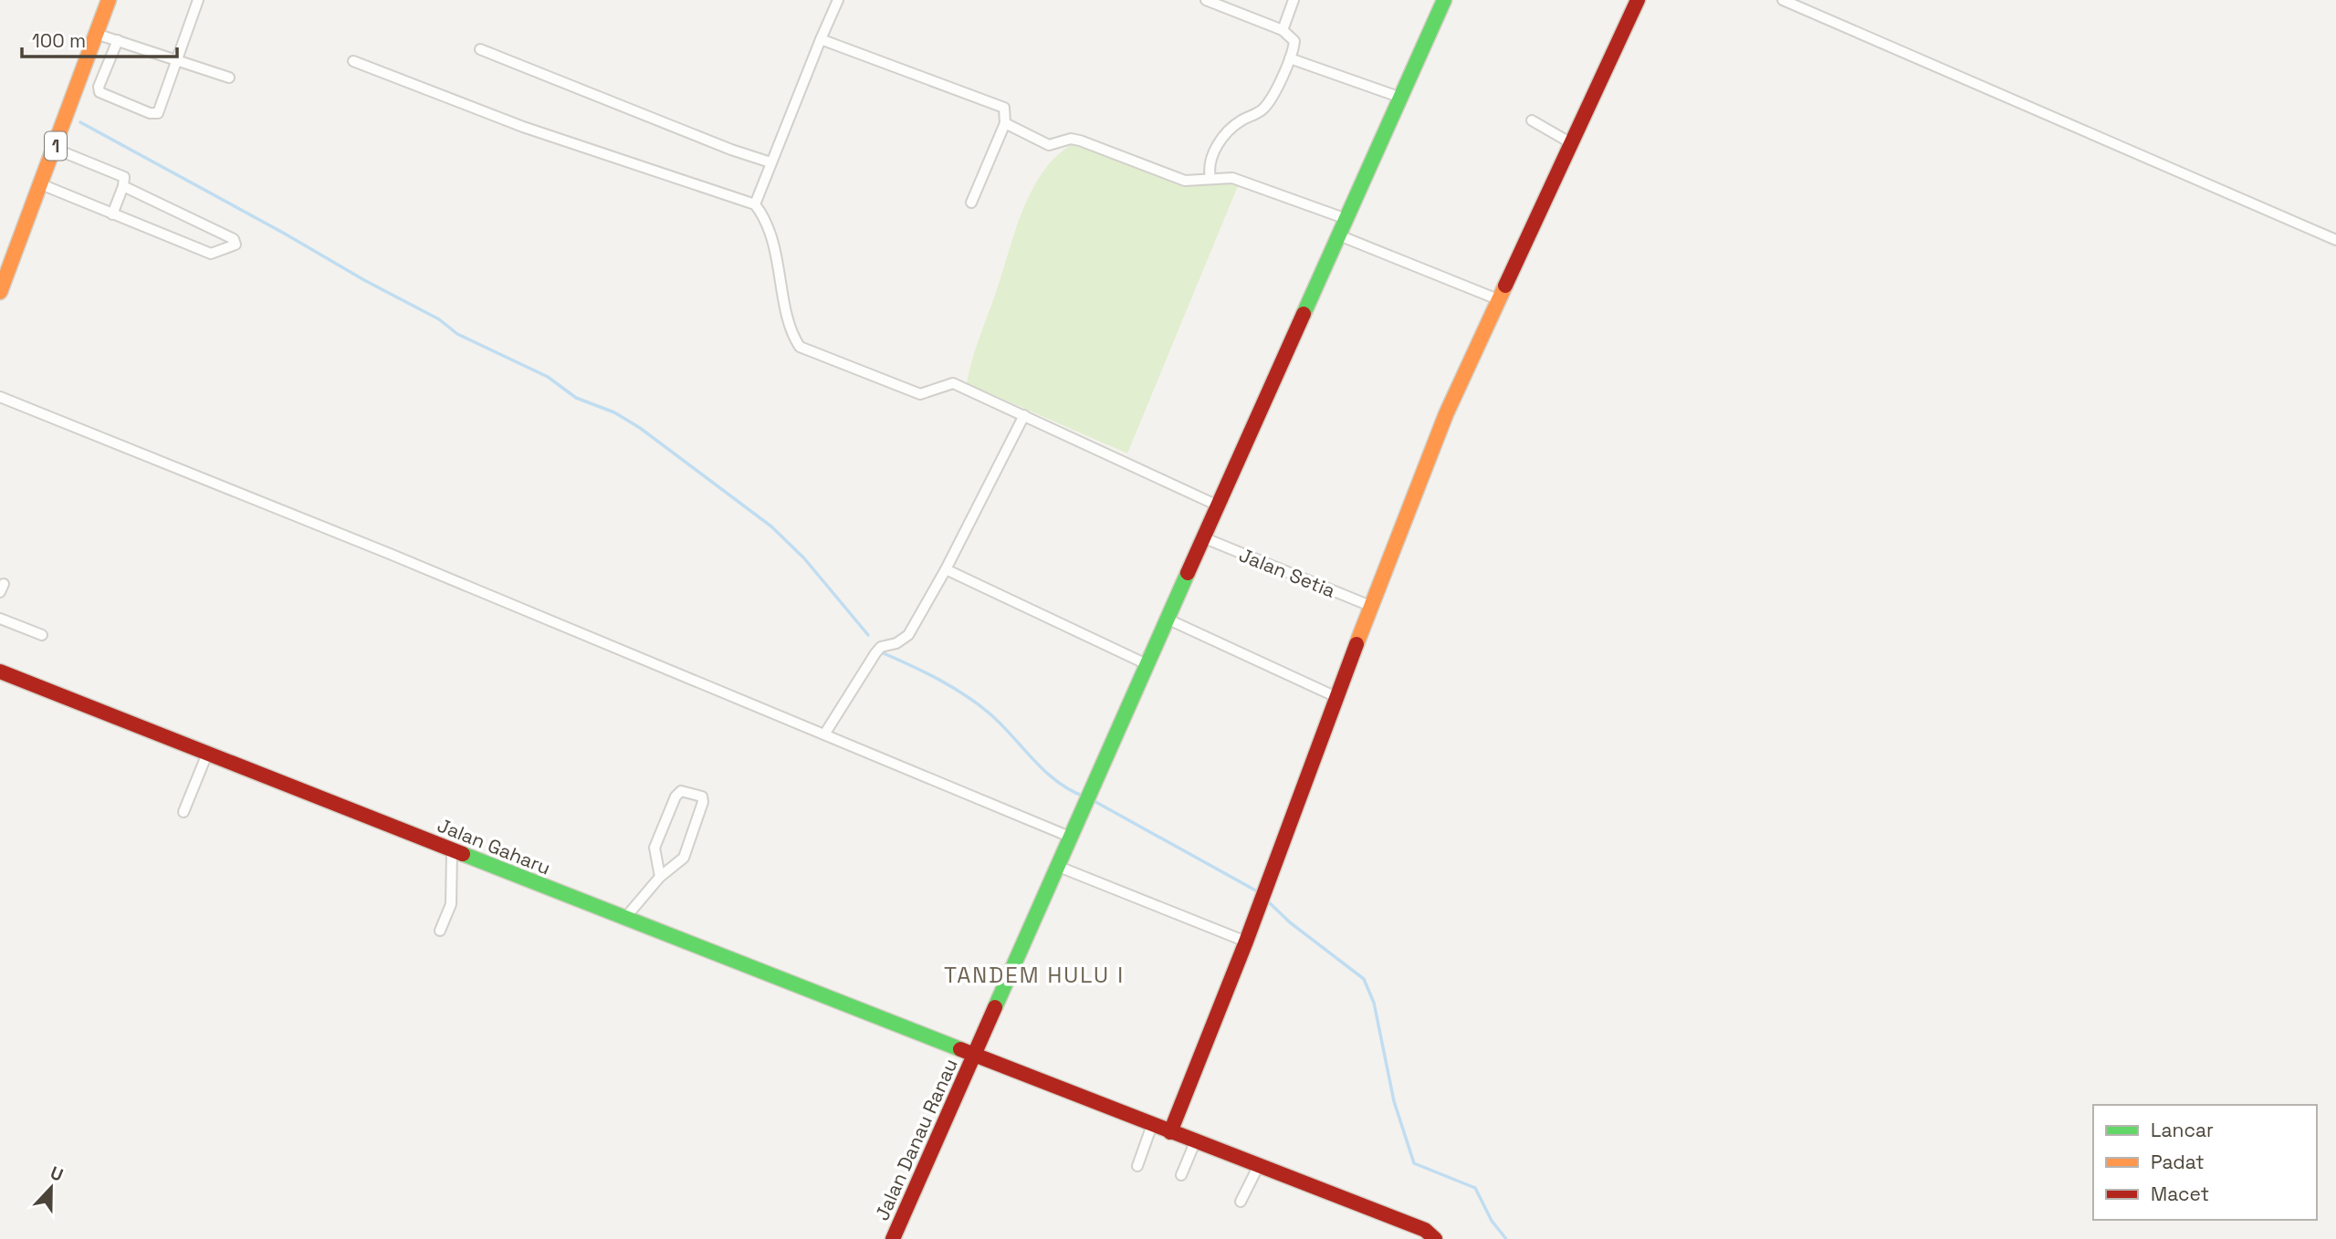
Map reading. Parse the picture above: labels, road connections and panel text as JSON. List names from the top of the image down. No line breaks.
{"streets":{"street":["1","Jalan Setia","Jalan Gaharu","Jalan Danau Ranau"]},"crossings":[["Jalan Setia","Jalan Danau Ranau"],["Jalan Gaharu","Jalan Danau Ranau"]],"districts":["TANDEM HULU I"],"legend":["Lancar","Padat","Macet"],"scale_bar":"100 m","north":"top"}
